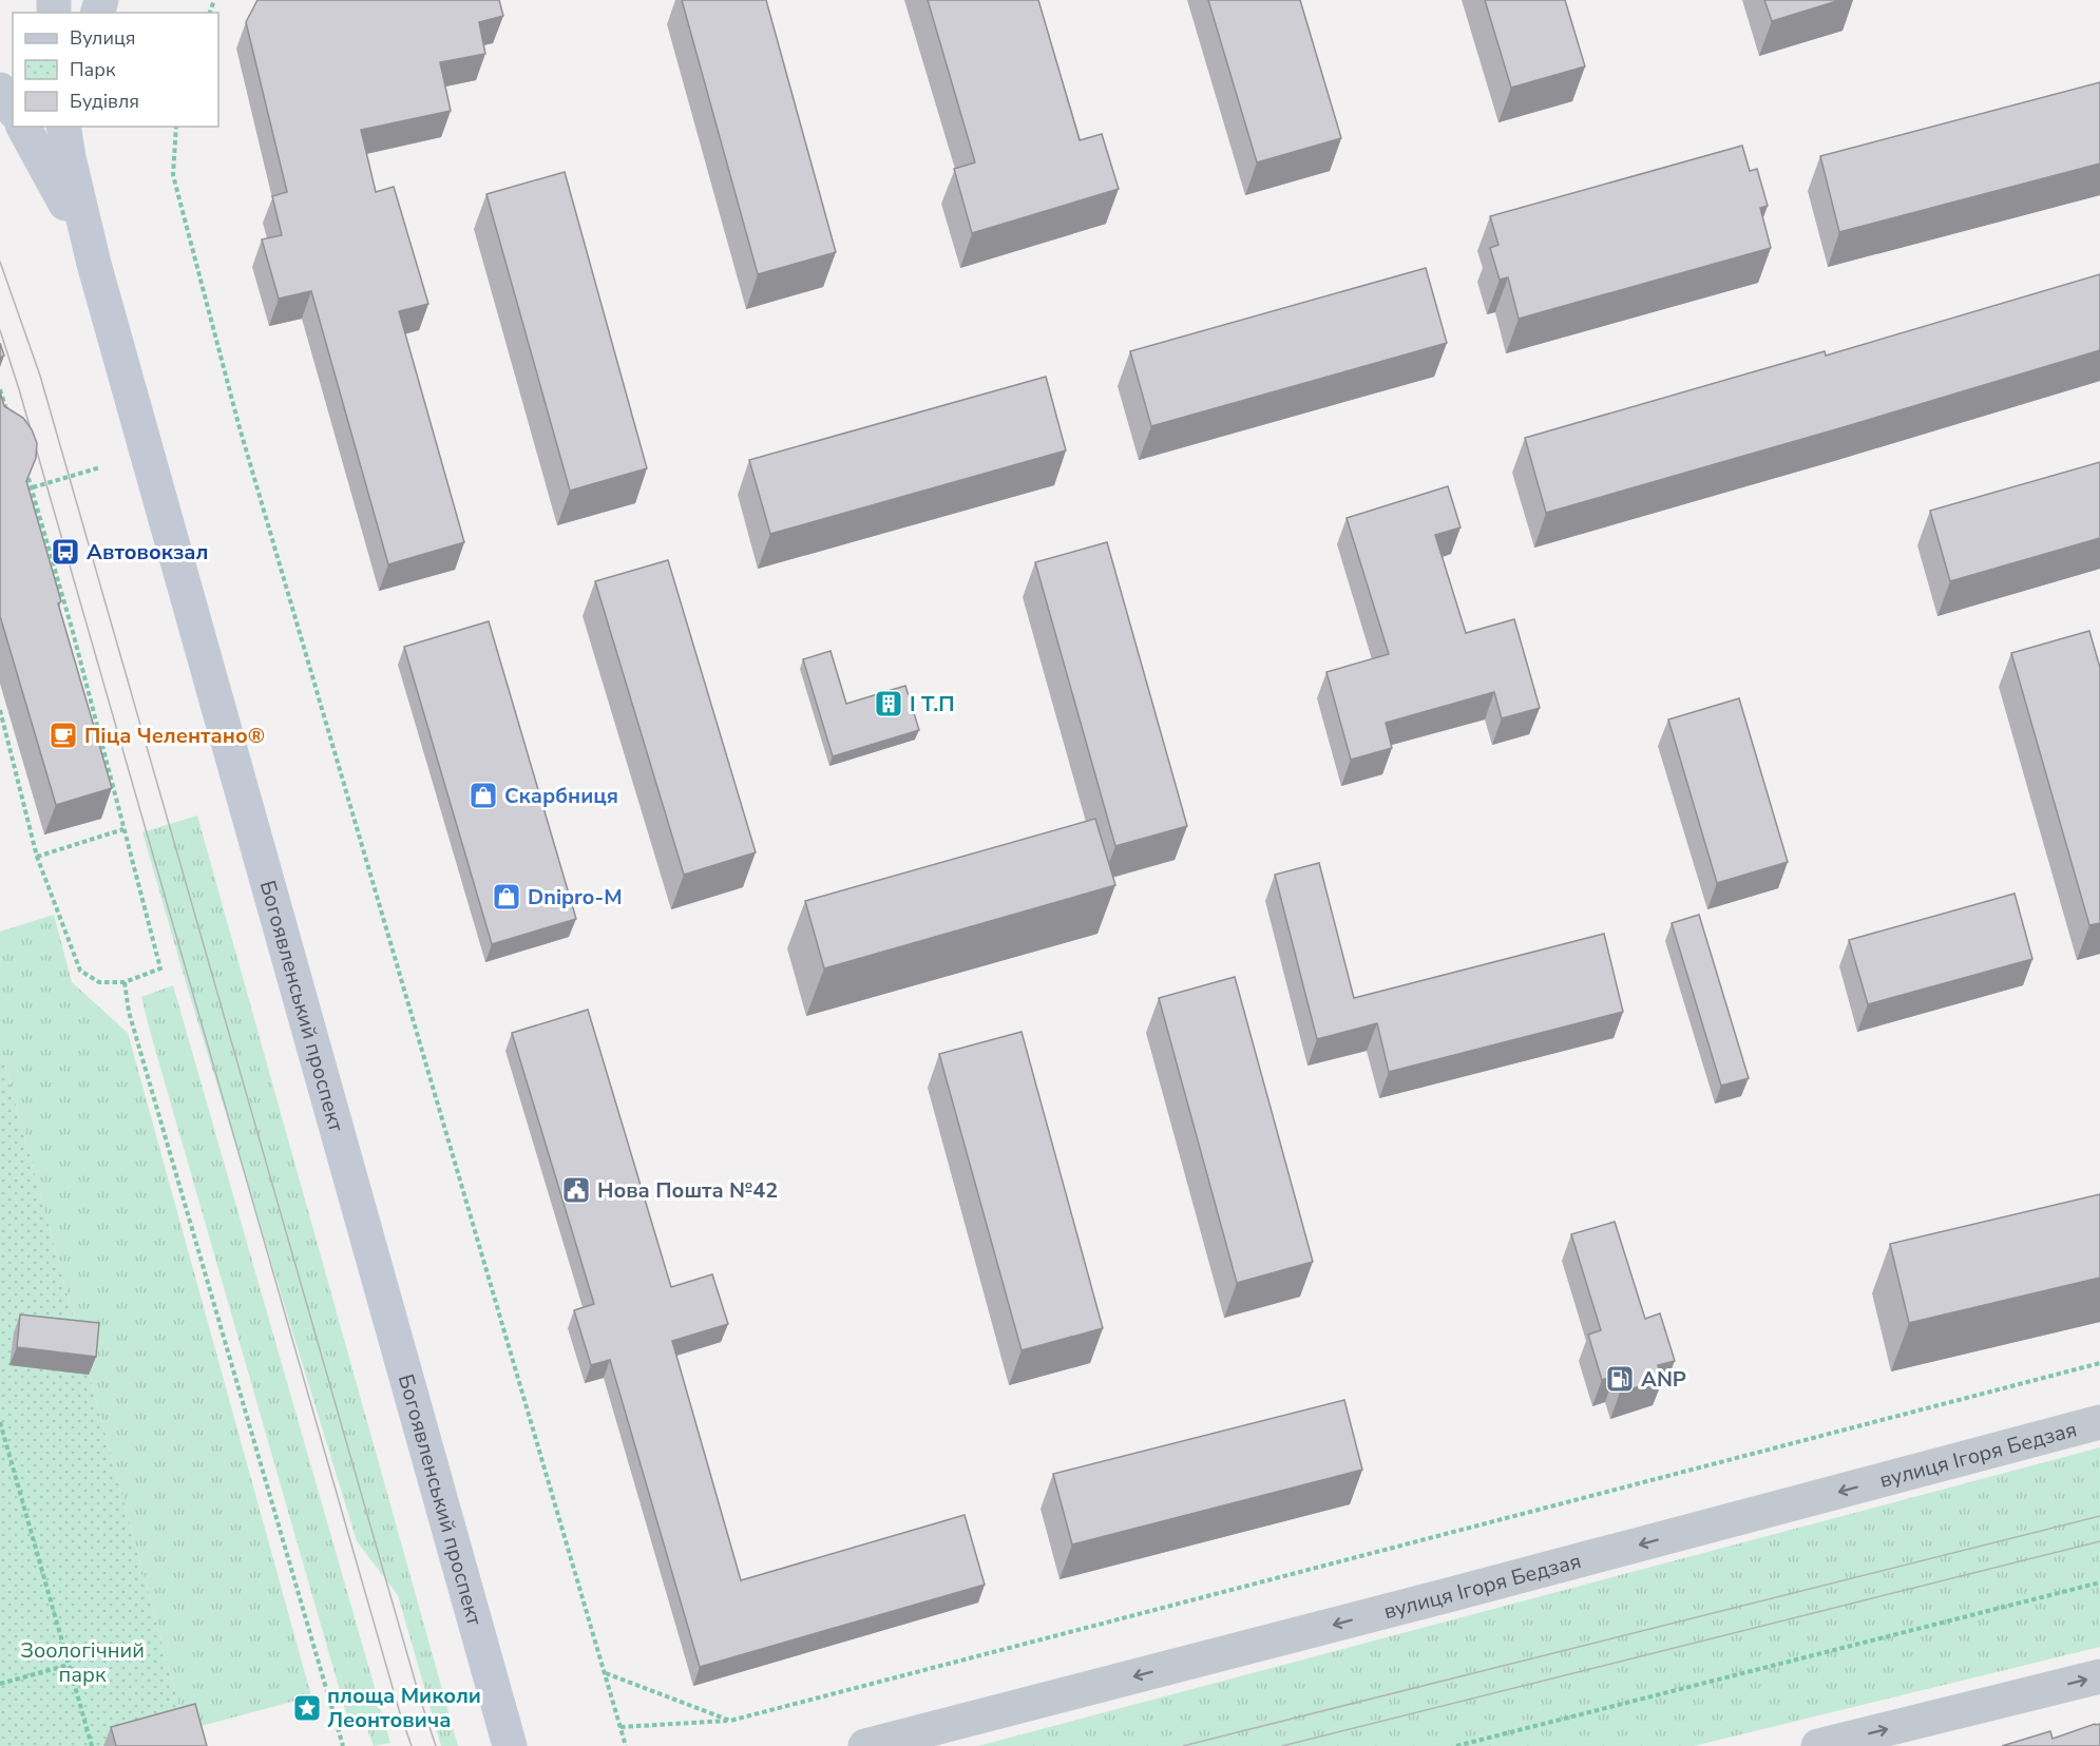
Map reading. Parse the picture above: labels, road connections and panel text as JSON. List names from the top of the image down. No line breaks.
{"streets":{"main road":["Богоявленський проспект"],"street":["вулиця Ігоря Бедзая"]},"one_way":["вулиця Ігоря Бедзая"],"parks":["Зоологічний парк"],"places":{"bus stop":["Автовокзал"],"building":["І Т.П"],"cafe":["Піца Челентано®"],"shop":["Скарбниця","Dnipro-M"],"public building":["Нова Пошта №42"],"fuel station":["ANP"],"place":["площа Миколи Леонтовича"]},"legend":["Вулиця","Парк","Будівля"]}
